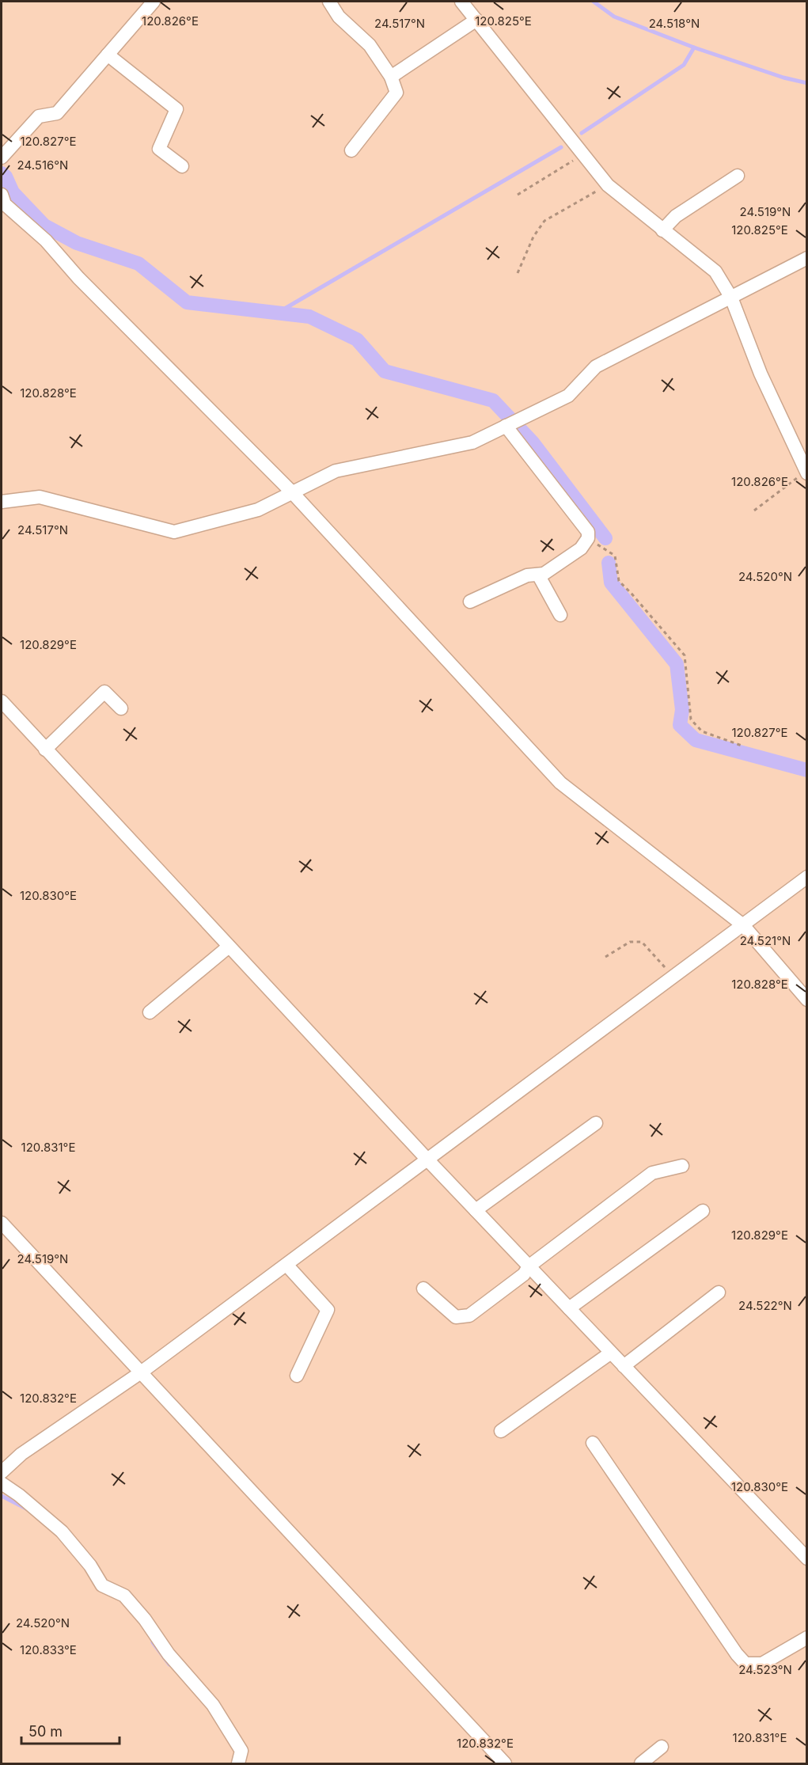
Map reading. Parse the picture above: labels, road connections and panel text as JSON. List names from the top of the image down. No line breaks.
{"scale_bar":"50 m","coordinates":["120.826°E","120.825°E","24.517°N","24.518°N","120.827°E","24.516°N","24.519°N","120.828°E","24.520°N","120.829°E","120.830°E","24.521°N","120.831°E","24.522°N","120.832°E","120.833°E","24.523°N"]}
